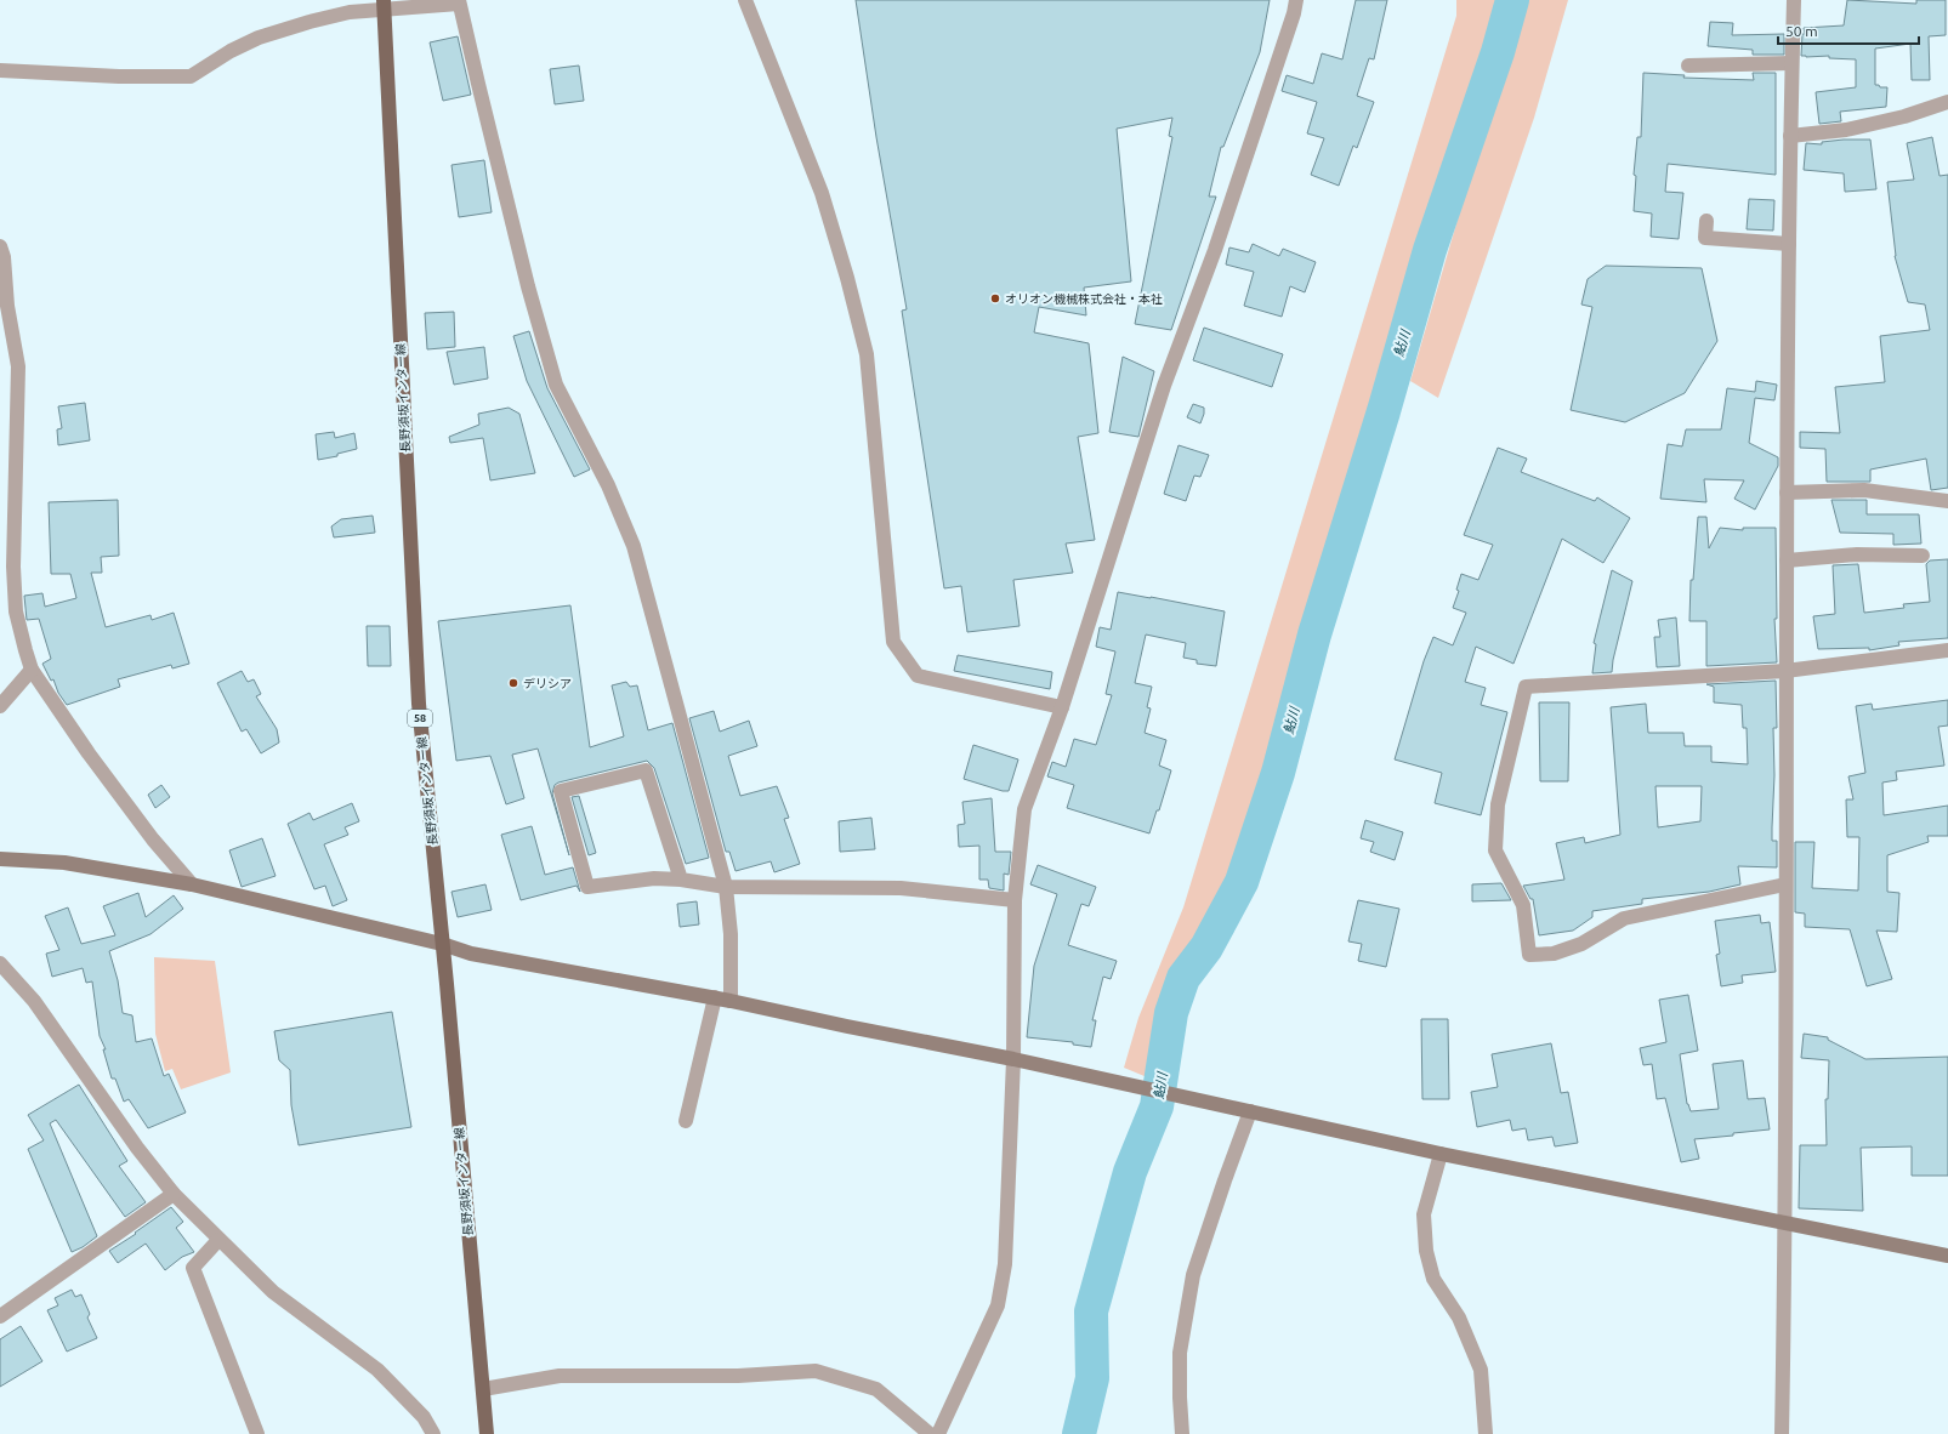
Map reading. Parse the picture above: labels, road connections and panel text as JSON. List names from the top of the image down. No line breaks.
{"streets":{"main road":["長野須坂インター線","58"]},"water":["鮎川"],"places":["オリオン機械株式会社・本社","デリシア"],"scale_bar":"50 m"}
